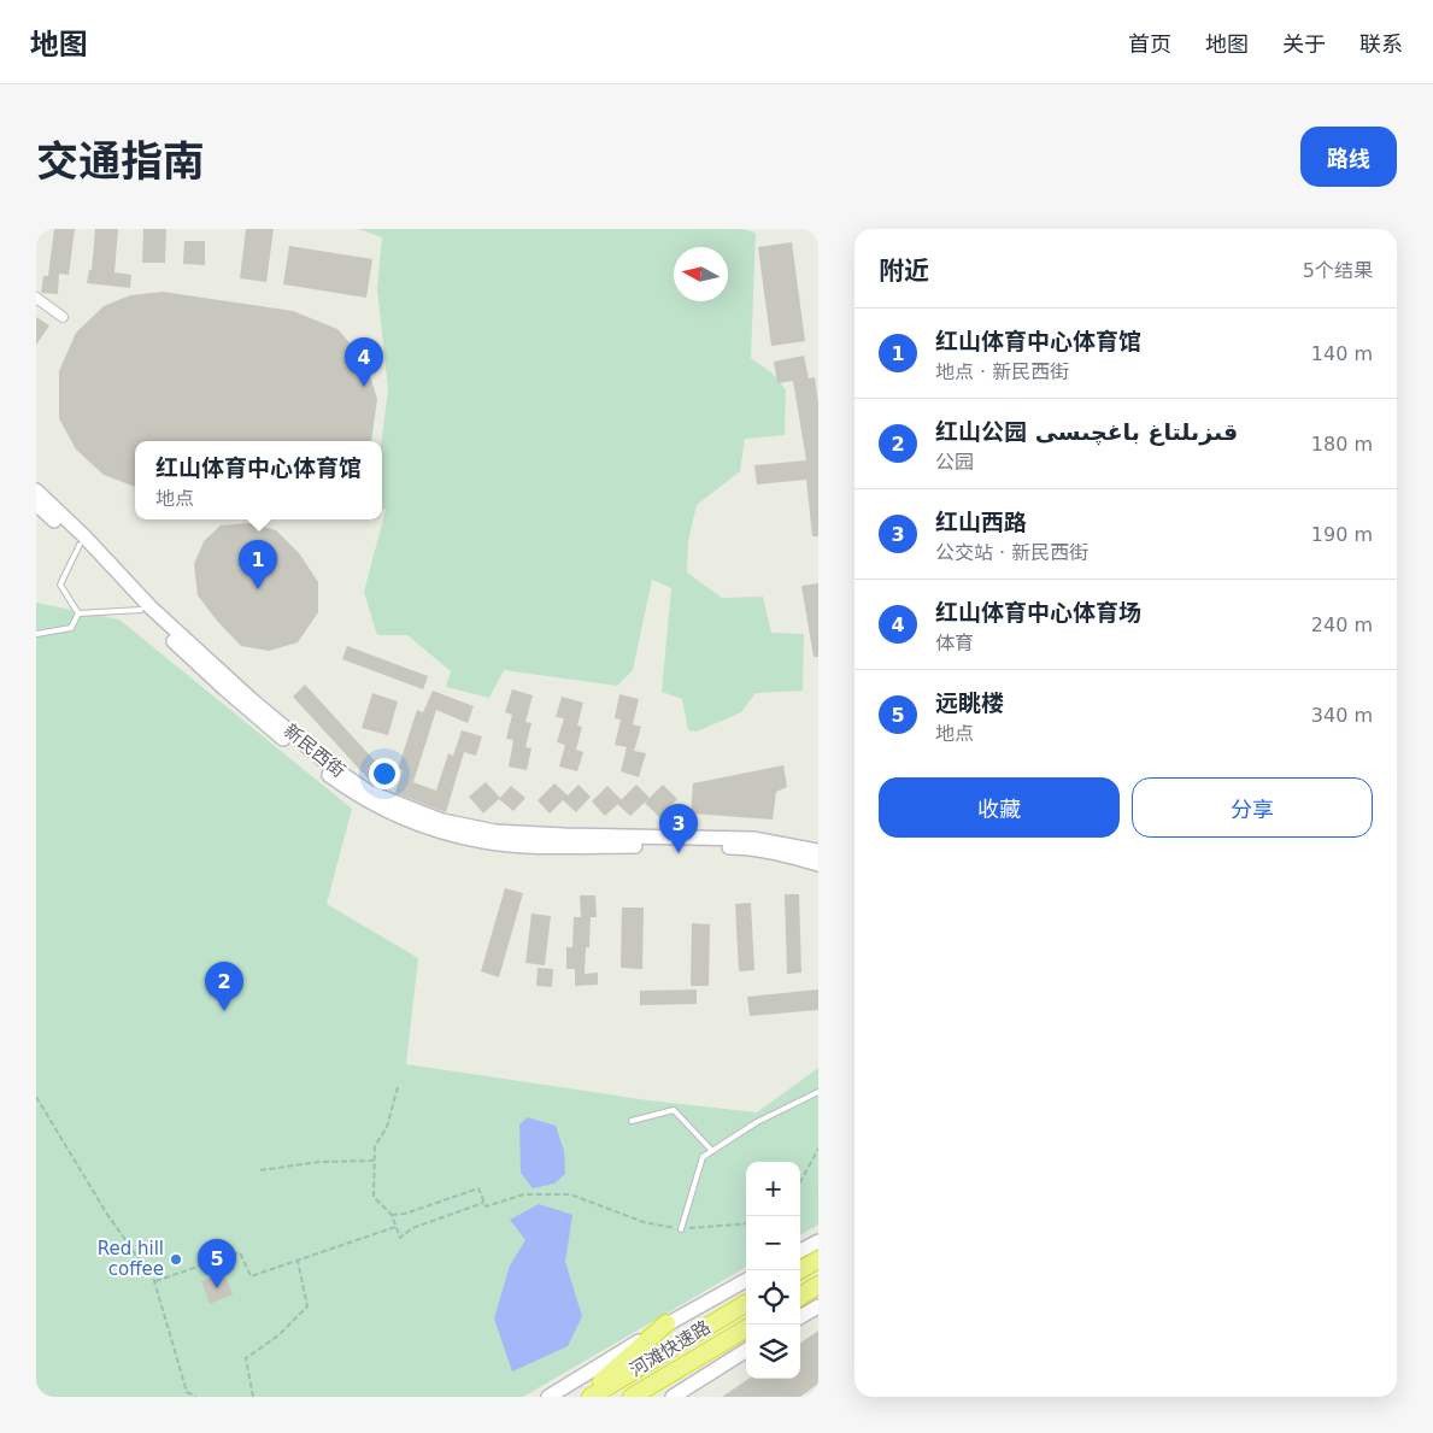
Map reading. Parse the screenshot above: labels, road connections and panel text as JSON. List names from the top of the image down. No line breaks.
{"streets":{"highway":["河滩快速路"],"main road":["新民西街"]},"places":["Red hill coffee"],"north":"left","page":{"header":"地图","nav":["首页","地图","关于","联系"],"title":"交通指南","buttons":["路线",["收藏","分享"]],"heading":["附近","5个结果"],"list":[{"mark":"1","name":"红山体育中心体育馆","note":"地点 · 新民西街","value":"140 m"},{"mark":"2","name":"红山公园 قىزىلتاغ باغچىسى","note":"公园","value":"180 m"},{"mark":"3","name":"红山西路","note":"公交站 · 新民西街","value":"190 m"},{"mark":"4","name":"红山体育中心体育场","note":"体育","value":"240 m"},{"mark":"5","name":"远眺楼","note":"地点","value":"340 m"}],"pins":["4","1","3","2","5"],"popup":["红山体育中心体育馆","地点"],"map_buttons":["+","−"]}}
